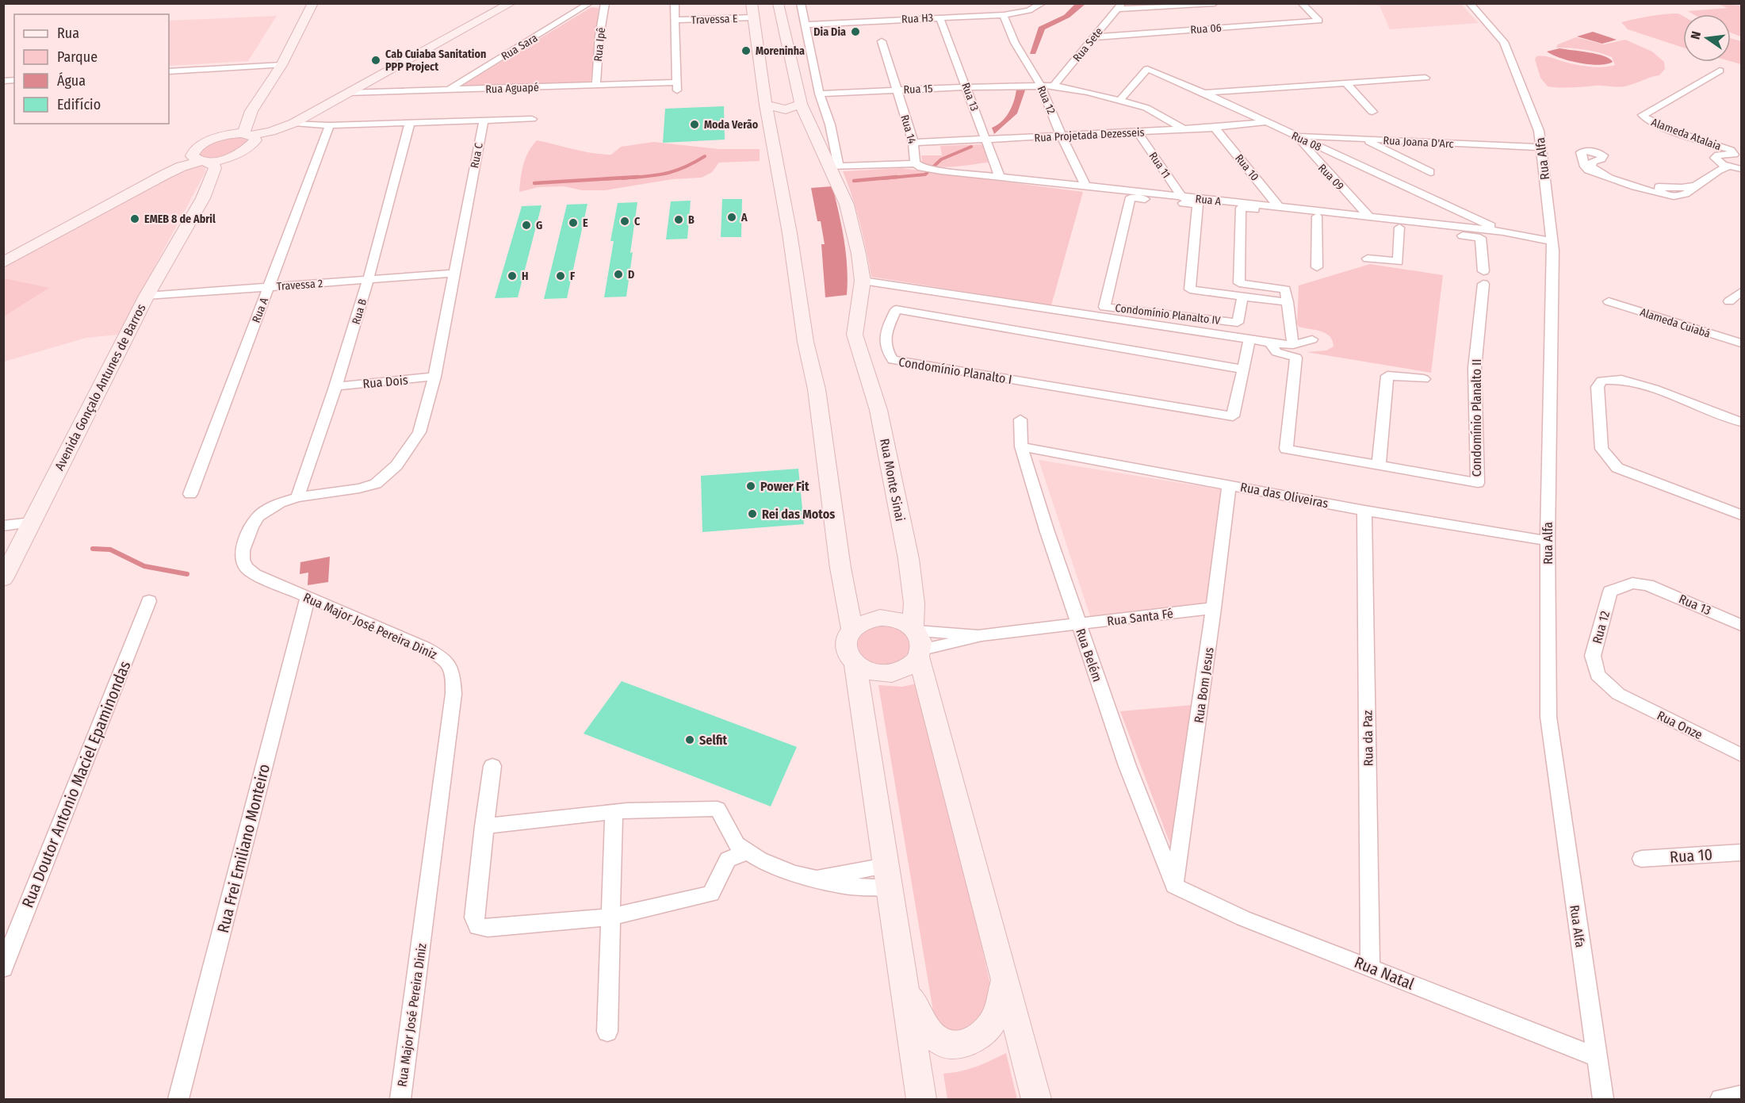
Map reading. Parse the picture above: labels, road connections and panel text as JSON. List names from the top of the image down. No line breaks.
{"streets":{"main road":["Avenida Gonçalo Antunes de Barros","Rua Monte Sinai"],"street":["Rua H3","Travessa E","Rua 06","Rua Ipê","Rua Sete","Rua Sara","Rua Aguapé","Rua 15","Rua 13","Rua 12","Rua 14","Alameda Atalaia","Rua Projetada Dezesseis","Rua 08","Rua Joana D'Arc","Rua C","Rua Alfa","Rua 11","Rua 10","Rua 09","Rua A","Travessa 2","Rua B","Condomínio Planalto IV","Alameda Cuiabá","Condomínio Planalto I","Rua Dois","Condomínio Planalto II","Rua das Oliveiras","Rua Santa Fé","Rua Major José Pereira Diniz","Rua Belém","Rua Bom Jesus","Rua Onze","Rua da Paz","Rua Doutor Antonio Maciel Epaminondas","Rua Frei Emiliano Monteiro","Rua Natal"]},"crossings":[["Rua H3","Rua 13"],["Rua H3","Rua 12"],["Travessa E","Rua Aguapé"],["Rua 06","Rua Sete"],["Rua Ipê","Rua Aguapé"],["Rua Sara","Rua Aguapé"],["Rua 15","Rua 13"],["Rua 15","Rua 12"],["Rua 15","Rua 14"],["Rua 13","Rua 12"],["Rua 13","Rua Projetada Dezesseis"],["Rua 13","Rua A"],["Rua 12","Rua Projetada Dezesseis"],["Rua 12","Rua A"],["Rua 12","Rua Onze"],["Rua 14","Rua Projetada Dezesseis"],["Rua 14","Rua A"],["Rua Projetada Dezesseis","Rua 08"],["Rua Projetada Dezesseis","Rua 11"],["Rua Projetada Dezesseis","Rua 10"],["Rua 08","Rua Joana D'Arc"],["Rua 08","Rua 09"],["Rua 08","Rua A"],["Rua Joana D'Arc","Rua Alfa"],["Rua Joana D'Arc","Rua 09"],["Rua C","Travessa 2"],["Rua C","Rua Dois"],["Rua C","Rua Major José Pereira Diniz"],["Rua Alfa","Rua das Oliveiras"],["Rua Alfa","Rua Natal"],["Rua 11","Rua A"],["Rua 10","Rua A"],["Rua 09","Rua A"],["Rua A","Travessa 2"],["Travessa 2","Rua B"],["Travessa 2","Avenida Gonçalo Antunes de Barros"],["Rua B","Rua Dois"],["Rua B","Rua Major José Pereira Diniz"],["Rua Dois","Rua Major José Pereira Diniz"],["Rua Monte Sinai","Rua Santa Fé"],["Rua das Oliveiras","Rua Belém"],["Rua das Oliveiras","Rua Bom Jesus"],["Rua das Oliveiras","Rua da Paz"],["Rua Santa Fé","Rua Belém"],["Rua Santa Fé","Rua Bom Jesus"],["Rua Major José Pereira Diniz","Rua Frei Emiliano Monteiro"],["Rua Belém","Rua Bom Jesus"],["Rua Belém","Rua Natal"],["Rua Bom Jesus","Rua Natal"],["Rua da Paz","Rua Natal"]],"places":["Dia Dia","Moreninha","Cab Cuiaba Sanitation PPP Project","Moda Verão","A","EMEB 8 de Abril","B","C","E","G","D","H","F","Power Fit","Rei das Motos","Selfit"],"legend":["Rua","Parque","Água","Edifício"],"north":"left"}
